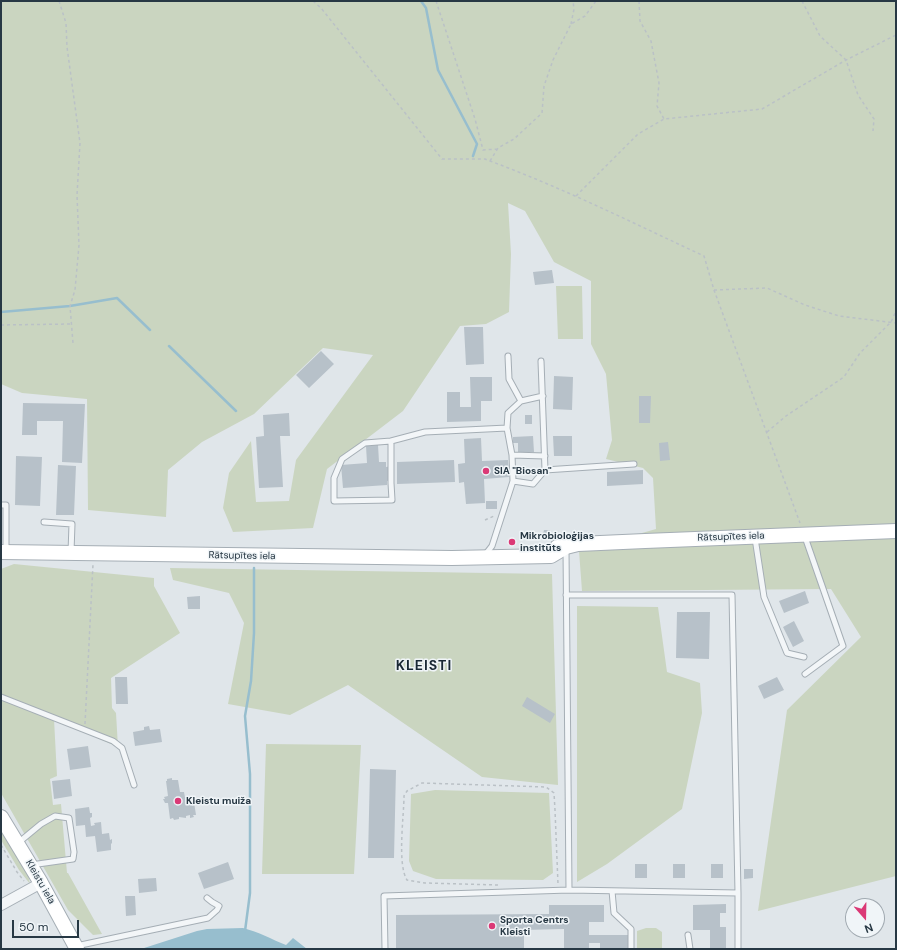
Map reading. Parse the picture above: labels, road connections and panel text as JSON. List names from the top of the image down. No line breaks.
{"streets":{"street":["Rātsupītes iela","Kleistu iela"]},"districts":["KLEISTI"],"places":["SIA \"Biosan\"","Mikrobioloģijas institūts","Kleistu muiža","Sporta Centrs Kleisti"],"scale_bar":"50 m","north":"bottom"}
